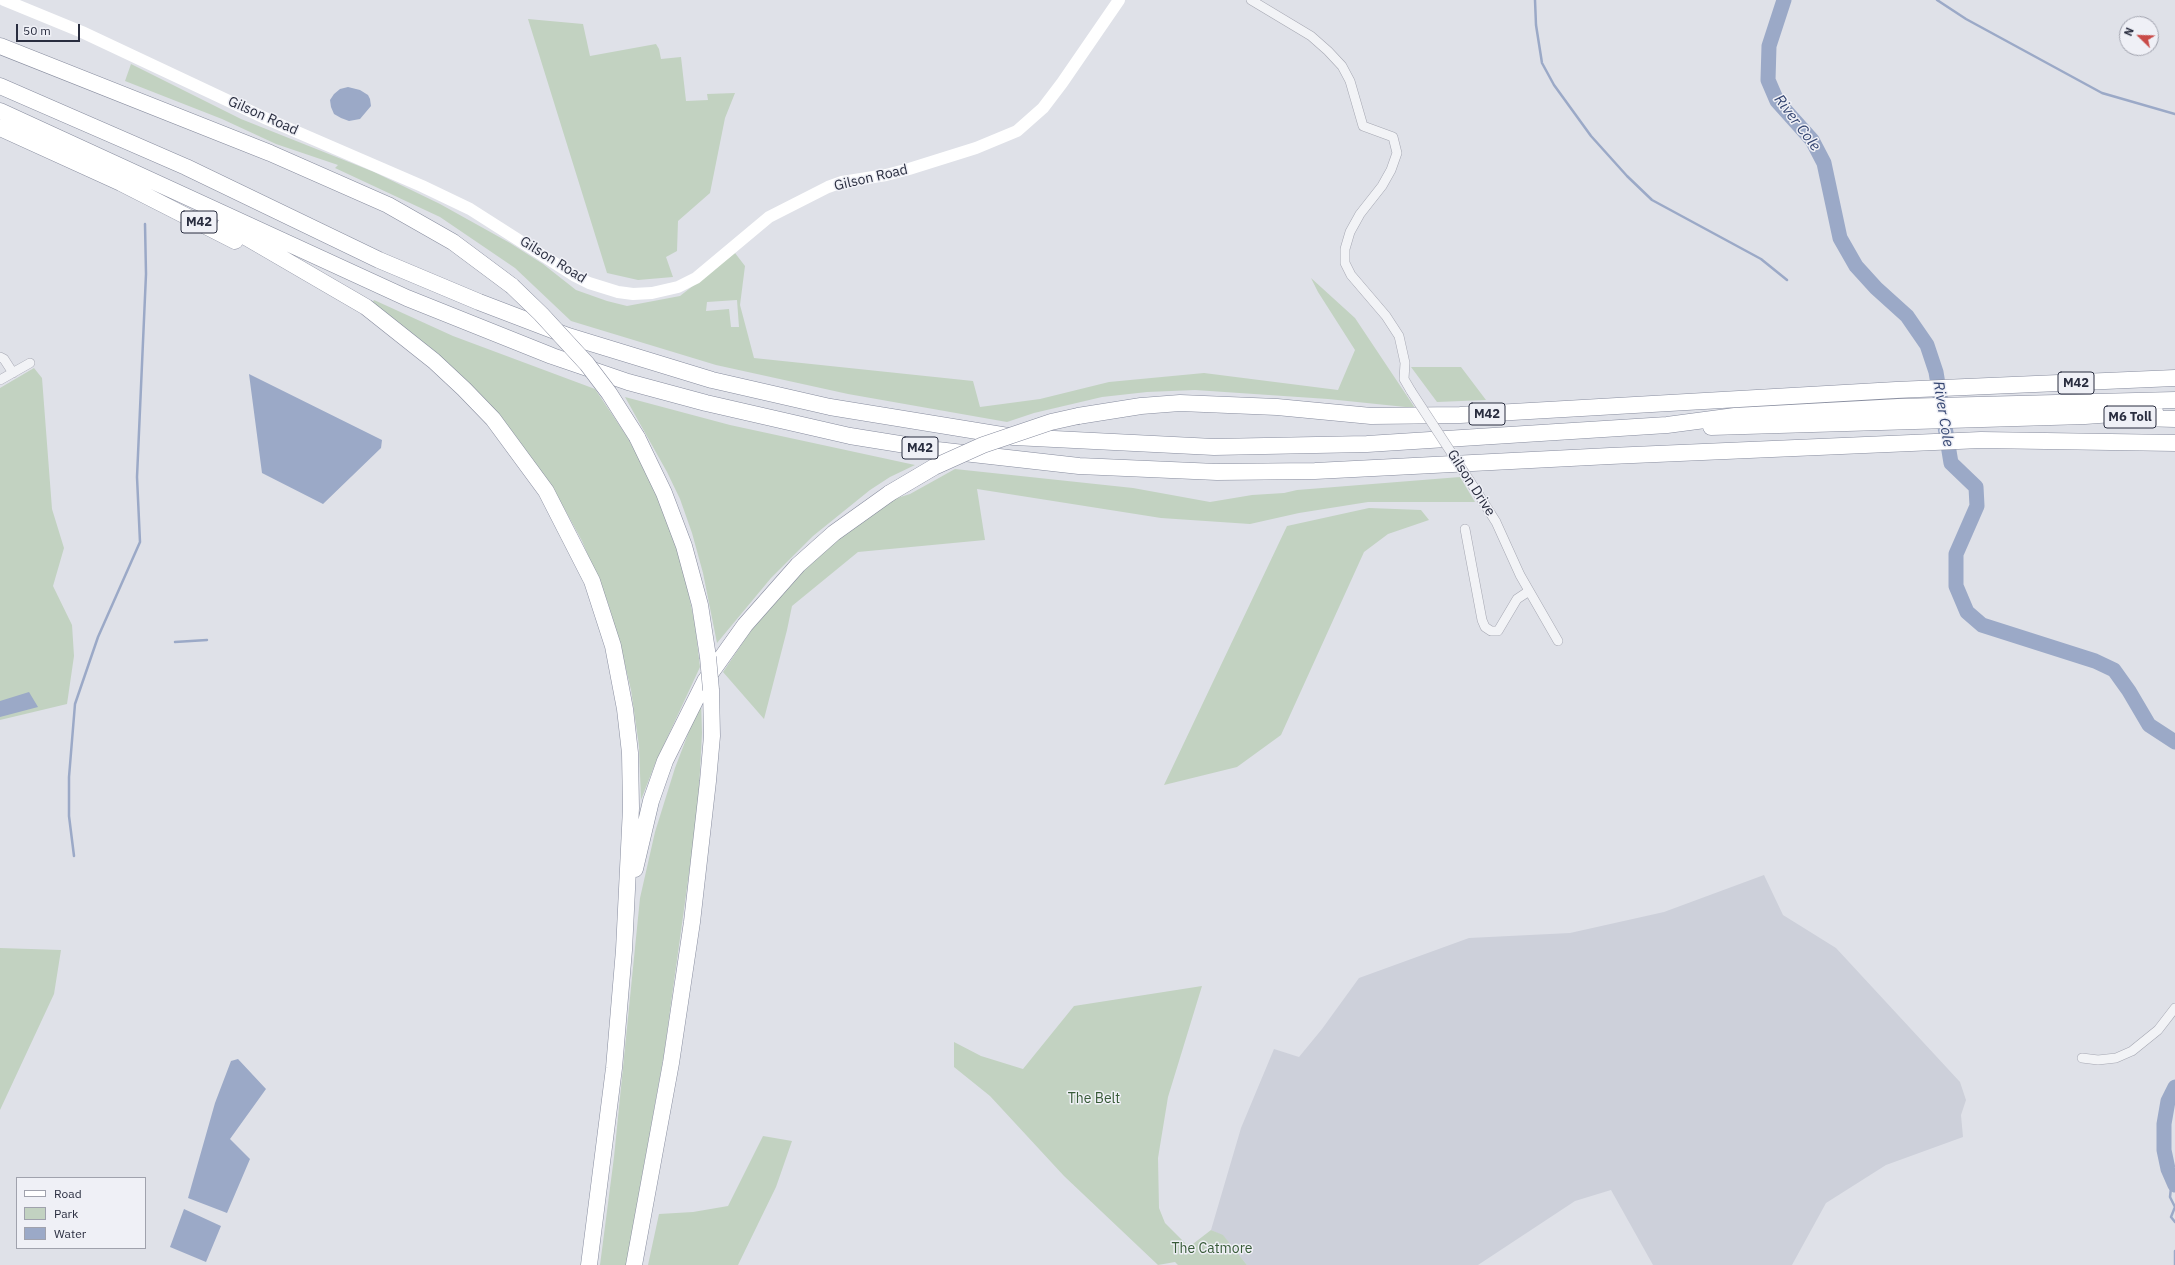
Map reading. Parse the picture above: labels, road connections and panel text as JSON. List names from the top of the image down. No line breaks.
{"streets":{"highway":["M42","M6 Toll"],"main road":["Gilson Road"],"street":["Gilson Drive"]},"crossings":[["M42","M6 Toll"]],"water":["River Cole"],"parks":["The Belt","The Catmore"],"legend":["Road","Park","Water"],"scale_bar":"50 m","north":"top left"}
